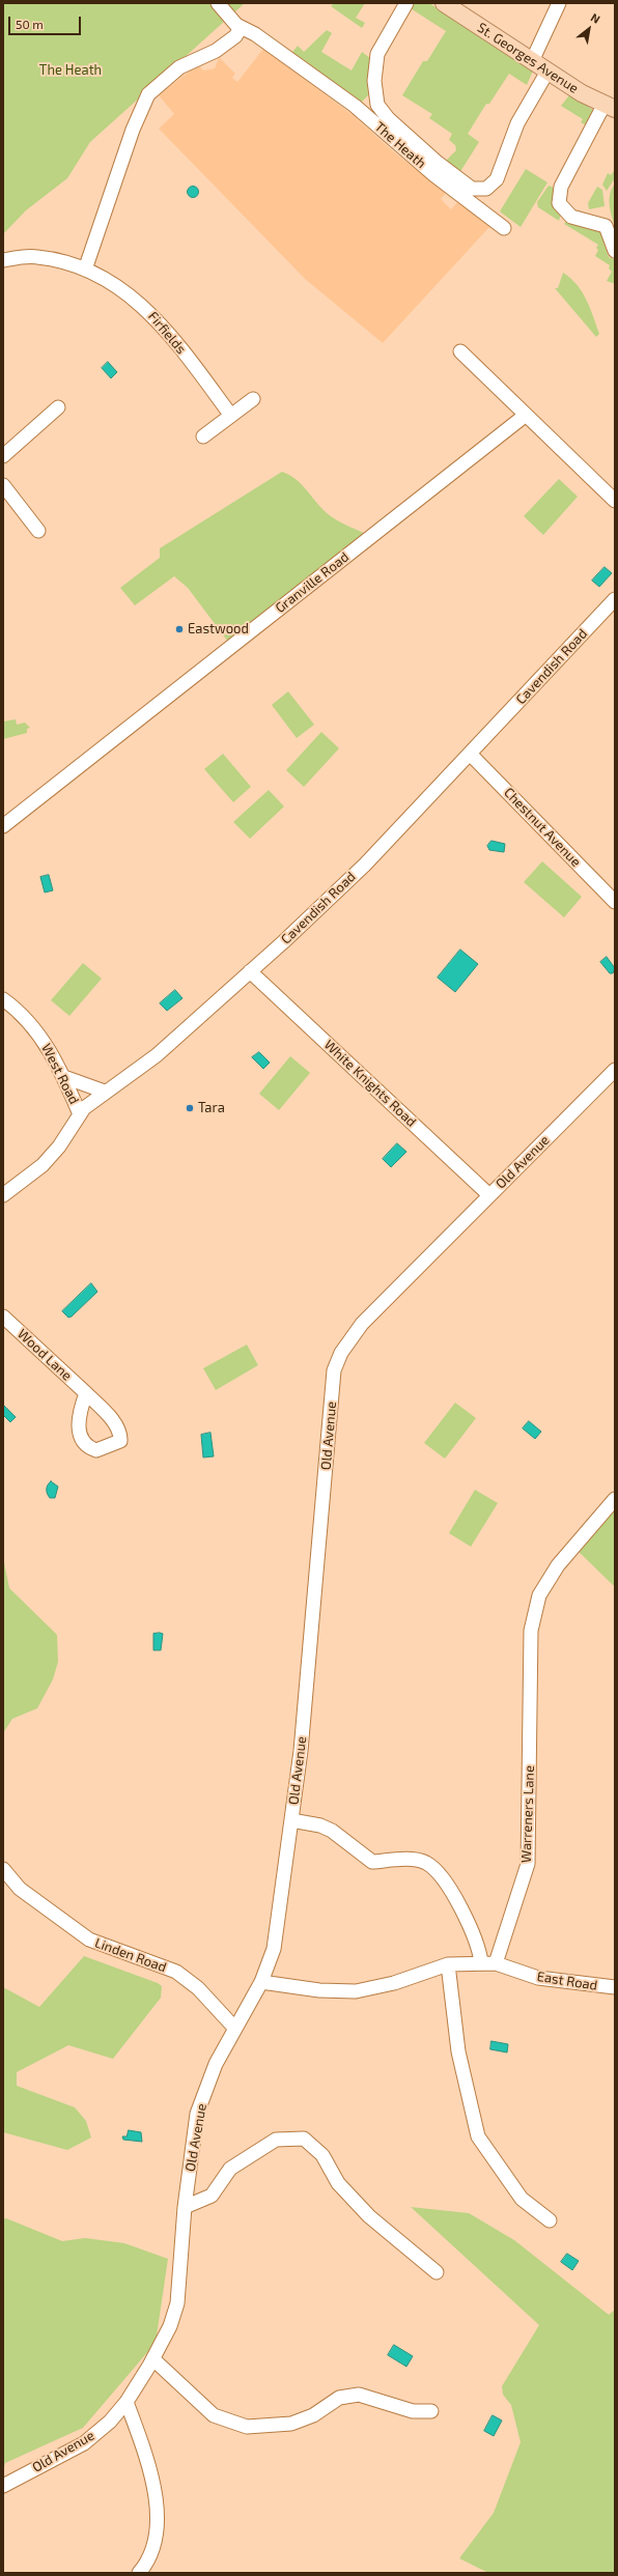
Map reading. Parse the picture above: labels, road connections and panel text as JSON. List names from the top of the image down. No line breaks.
{"streets":{"main road":["St. Georges Avenue"],"street":["The Heath","Firfields","Granville Road","Cavendish Road","Chestnut Avenue","West Road","White Knights Road","Old Avenue","Wood Lane","Warreners Lane","Linden Road","East Road"]},"crossings":[["Cavendish Road","Chestnut Avenue"],["Cavendish Road","West Road"],["Cavendish Road","White Knights Road"],["White Knights Road","Old Avenue"],["Old Avenue","Linden Road"],["Warreners Lane","East Road"]],"parks":["The Heath"],"places":["Eastwood","Tara"],"scale_bar":"50 m","north":"top right"}
